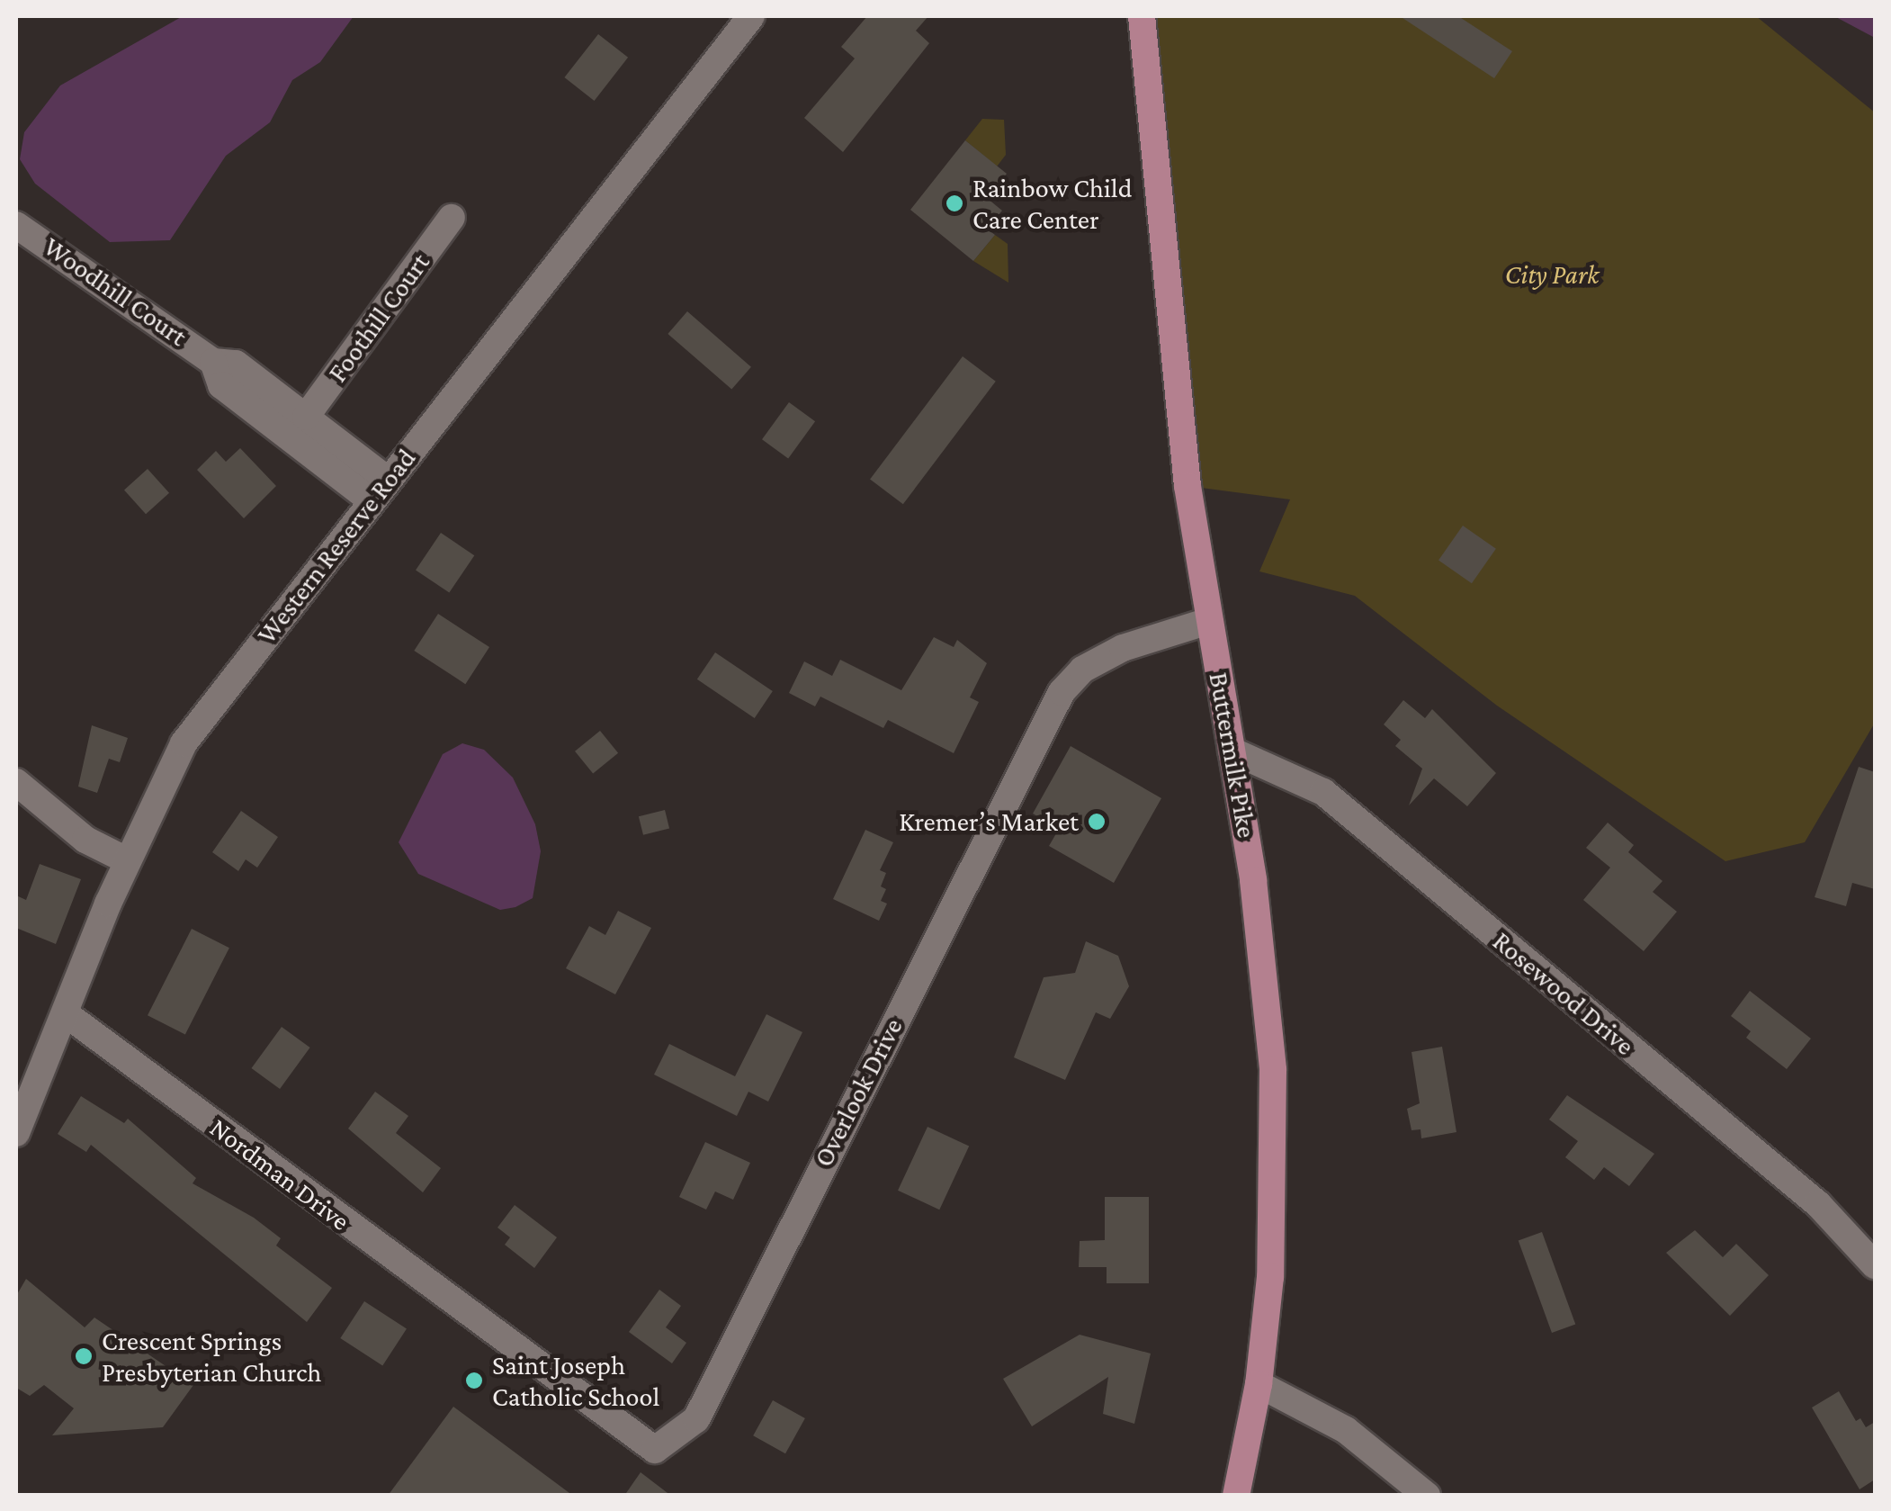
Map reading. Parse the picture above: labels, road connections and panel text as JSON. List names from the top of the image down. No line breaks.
{"streets":{"main road":["Buttermilk Pike"],"street":["Woodhill Court","Foothill Court","Western Reserve Road","Rosewood Drive","Overlook Drive","Nordman Drive"]},"crossings":[["Woodhill Court","Foothill Court"],["Woodhill Court","Western Reserve Road"],["Western Reserve Road","Nordman Drive"],["Buttermilk Pike","Rosewood Drive"],["Buttermilk Pike","Overlook Drive"],["Overlook Drive","Nordman Drive"]],"parks":["City Park"],"places":["Rainbow Child Care Center","Kremer’s Market","Crescent Springs Presbyterian Church","Saint Joseph Catholic School"]}
